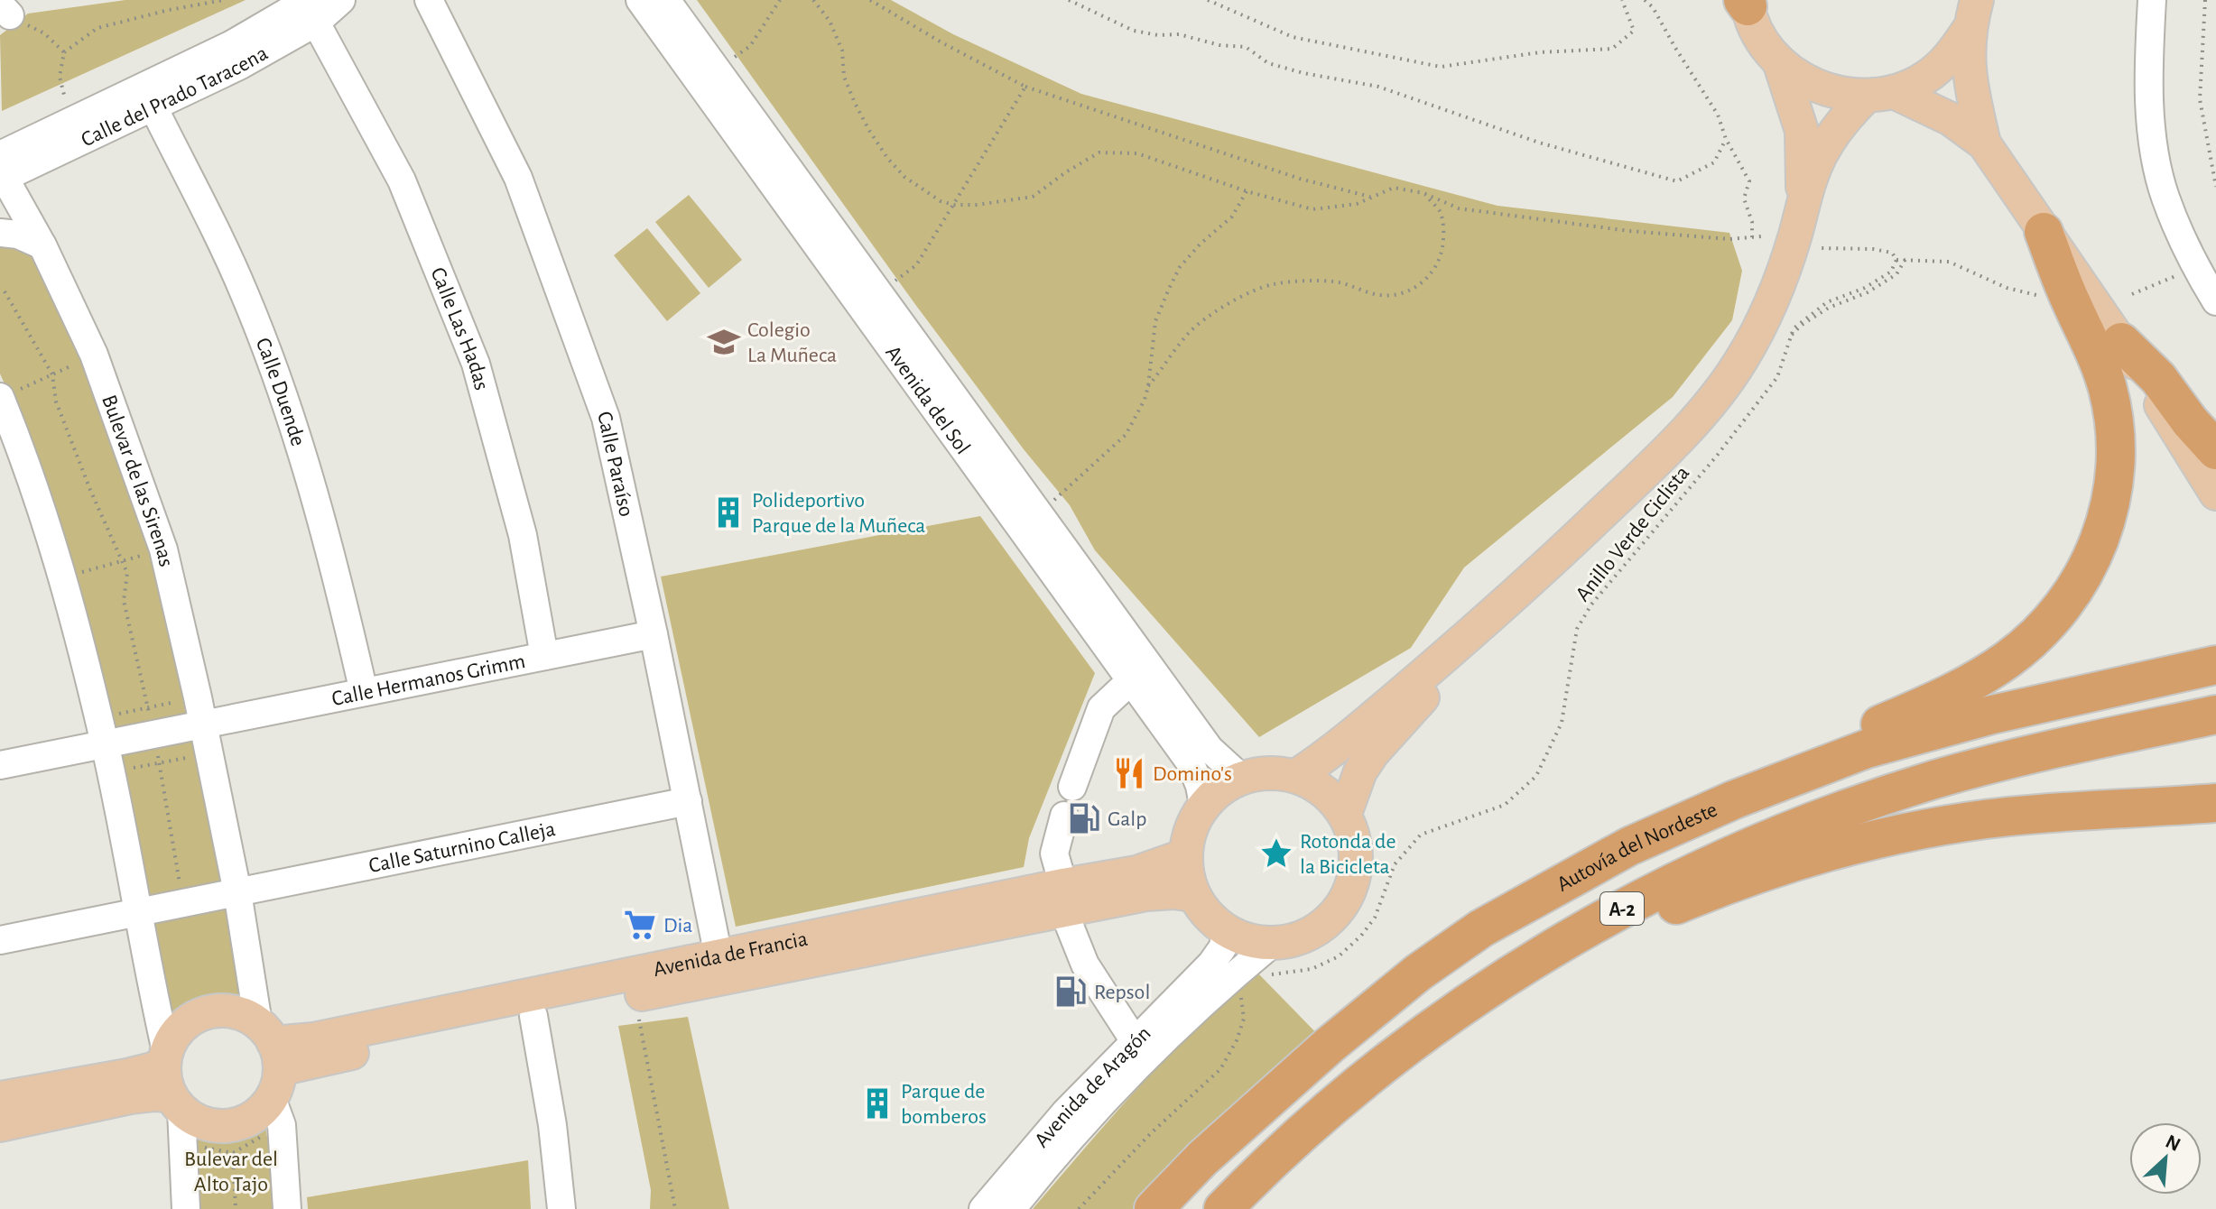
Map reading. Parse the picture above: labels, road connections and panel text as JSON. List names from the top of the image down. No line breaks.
{"streets":{"highway":["Autovía del Nordeste","A-2"],"main road":["Avenida de Francia"],"street":["Calle del Prado Taracena","Calle Las Hadas","Calle Duende","Avenida del Sol","Calle Paraíso","Bulevar de las Sirenas","Calle Hermanos Grimm","Calle Saturnino Calleja","Avenida de Aragón"],"path":["Anillo Verde Ciclista"]},"crossings":[["Calle del Prado Taracena","Calle Las Hadas"],["Calle del Prado Taracena","Calle Duende"],["Calle del Prado Taracena","Bulevar de las Sirenas"],["Calle Las Hadas","Calle Hermanos Grimm"],["Calle Duende","Calle Hermanos Grimm"],["Avenida del Sol","Avenida de Francia"],["Avenida del Sol","Avenida de Aragón"],["Calle Paraíso","Calle Hermanos Grimm"],["Calle Paraíso","Calle Saturnino Calleja"],["Calle Paraíso","Avenida de Francia"],["Bulevar de las Sirenas","Calle Hermanos Grimm"],["Bulevar de las Sirenas","Calle Saturnino Calleja"],["Bulevar de las Sirenas","Avenida de Francia"],["Avenida de Francia","Avenida de Aragón"]],"parks":["Bulevar del Alto Tajo"],"places":{"school or university":["Colegio La Muñeca"],"building":["Polideportivo Parque de la Muñeca","Parque de bomberos"],"restaurant":["Domino's"],"fuel station":["Galp","Repsol"],"place":["Rotonda de la Bicicleta"],"supermarket":["Dia"]},"north":"top right"}
